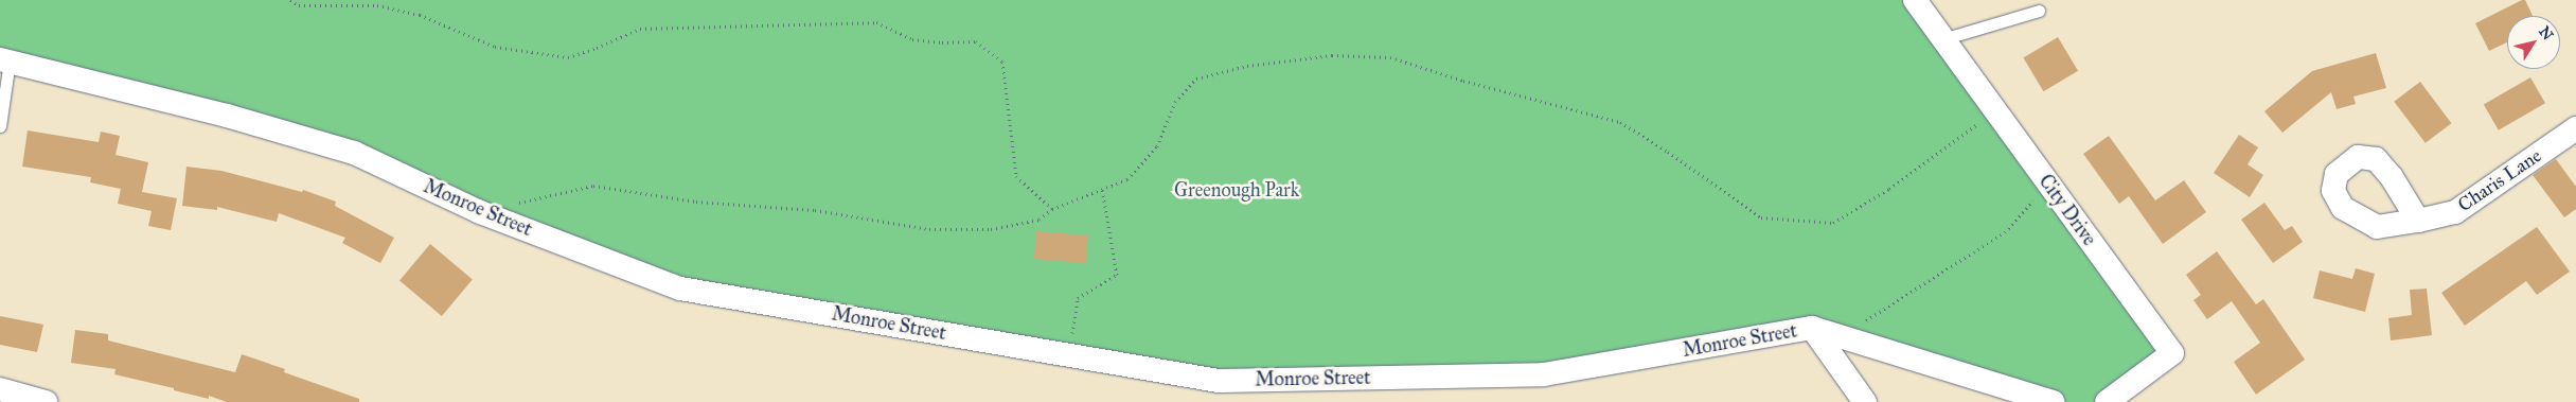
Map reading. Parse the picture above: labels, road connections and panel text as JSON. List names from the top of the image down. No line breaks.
{"streets":{"street":["Charis Lane","Monroe Street","City Drive"]},"parks":["Greenough Park"],"north":"top right"}
